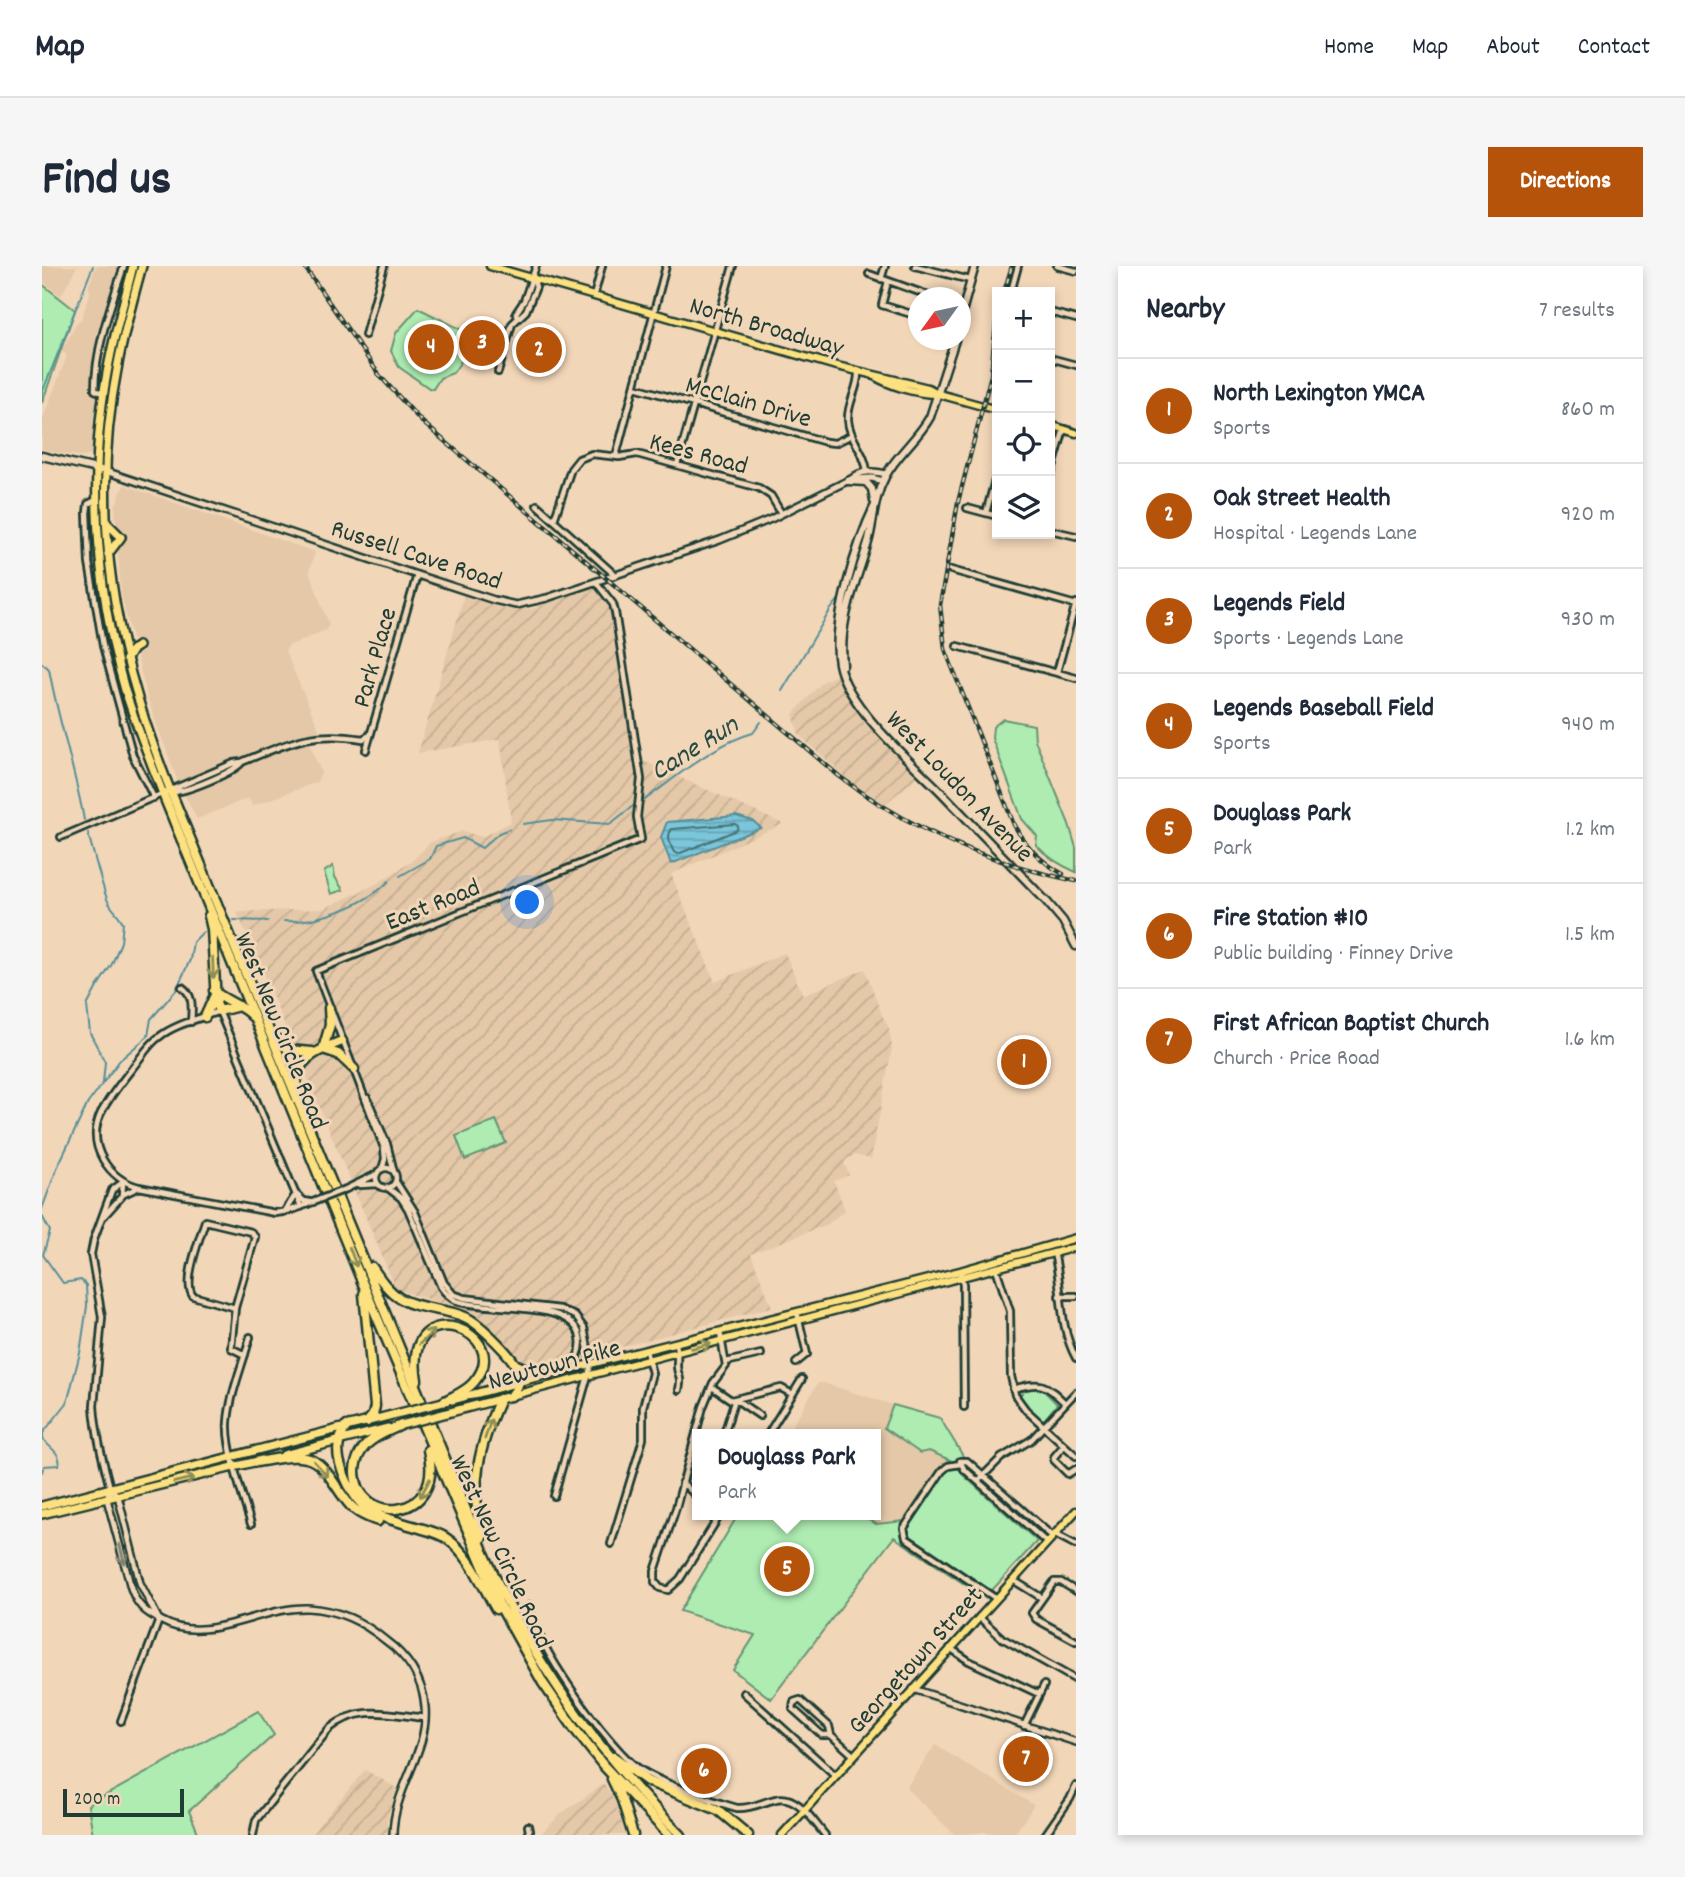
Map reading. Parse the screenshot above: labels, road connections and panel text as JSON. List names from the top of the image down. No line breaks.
{"streets":{"highway":["West New Circle Road","Newtown Pike"],"main road":["North Broadway","Russell Cave Road","West Loudon Avenue","Georgetown Street"],"street":["McClain Drive","Kees Road","Park Place","East Road"]},"crossings":[["North Broadway","West Loudon Avenue"],["Kees Road","Russell Cave Road"],["Russell Cave Road","Park Place"],["Russell Cave Road","West Loudon Avenue"],["Russell Cave Road","East Road"],["Russell Cave Road","West New Circle Road"]],"water":["Cane Run"],"scale_bar":"200 m","north":"bottom left","page":{"header":"Map","nav":["Home","Map","About","Contact"],"title":"Find us","buttons":"Directions","heading":["Nearby","7 results"],"map_buttons":["+","−"],"pins":["3","4","2","1","5","7","6"],"list":[{"mark":"1","name":"North Lexington YMCA","note":"Sports","value":"860 m"},{"mark":"2","name":"Oak Street Health","note":"Hospital · Legends Lane","value":"920 m"},{"mark":"3","name":"Legends Field","note":"Sports · Legends Lane","value":"930 m"},{"mark":"4","name":"Legends Baseball Field","note":"Sports","value":"940 m"},{"mark":"5","name":"Douglass Park","note":"Park","value":"1.2 km"},{"mark":"6","name":"Fire Station #10","note":"Public building · Finney Drive","value":"1.5 km"},{"mark":"7","name":"First African Baptist Church","note":"Church · Price Road","value":"1.6 km"}],"popup":["Douglass Park","Park"],"scale":"200 m"}}
